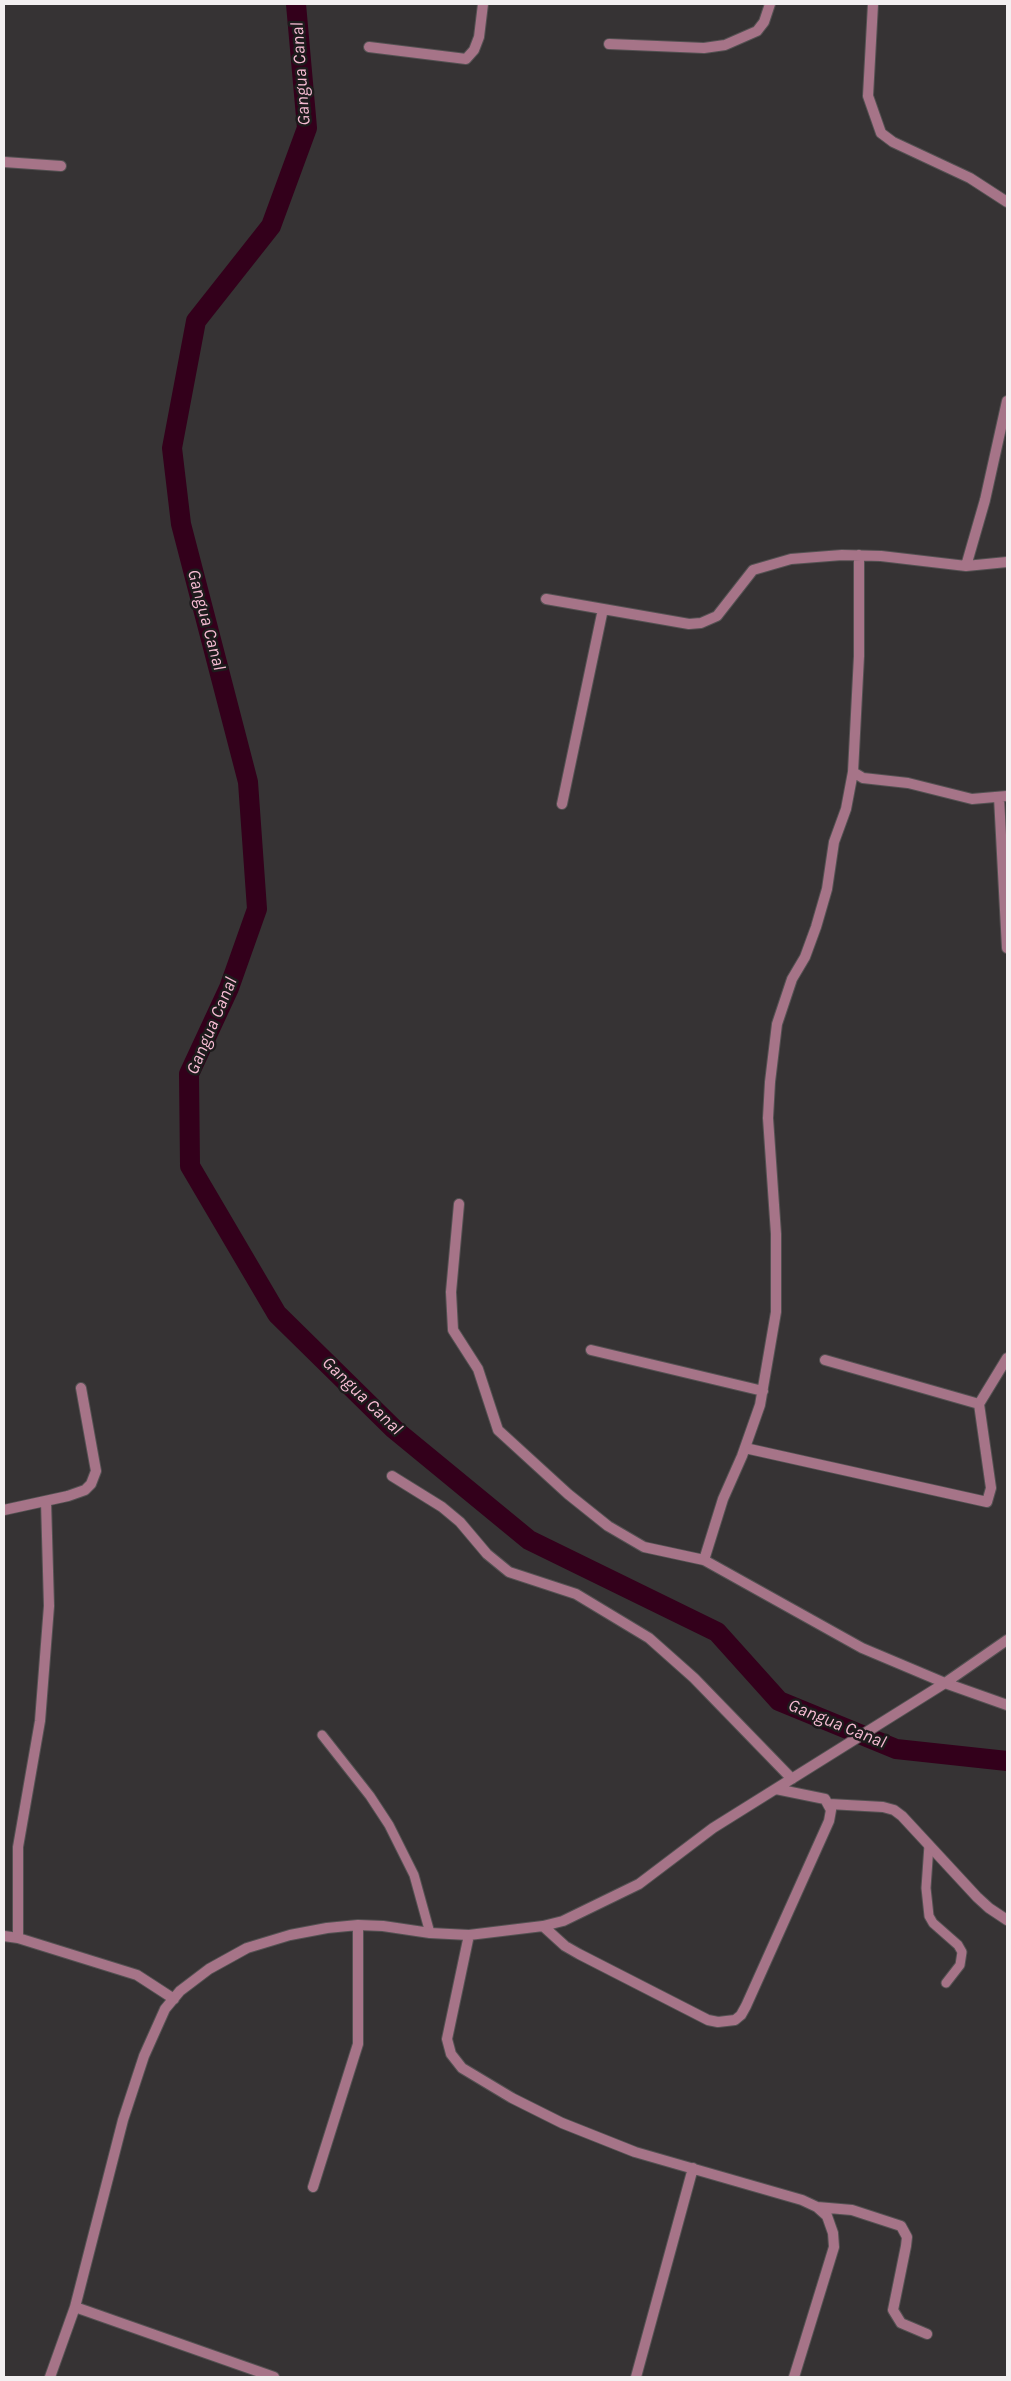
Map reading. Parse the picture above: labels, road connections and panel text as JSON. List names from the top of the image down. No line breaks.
{"water":["Gangua Canal"]}
